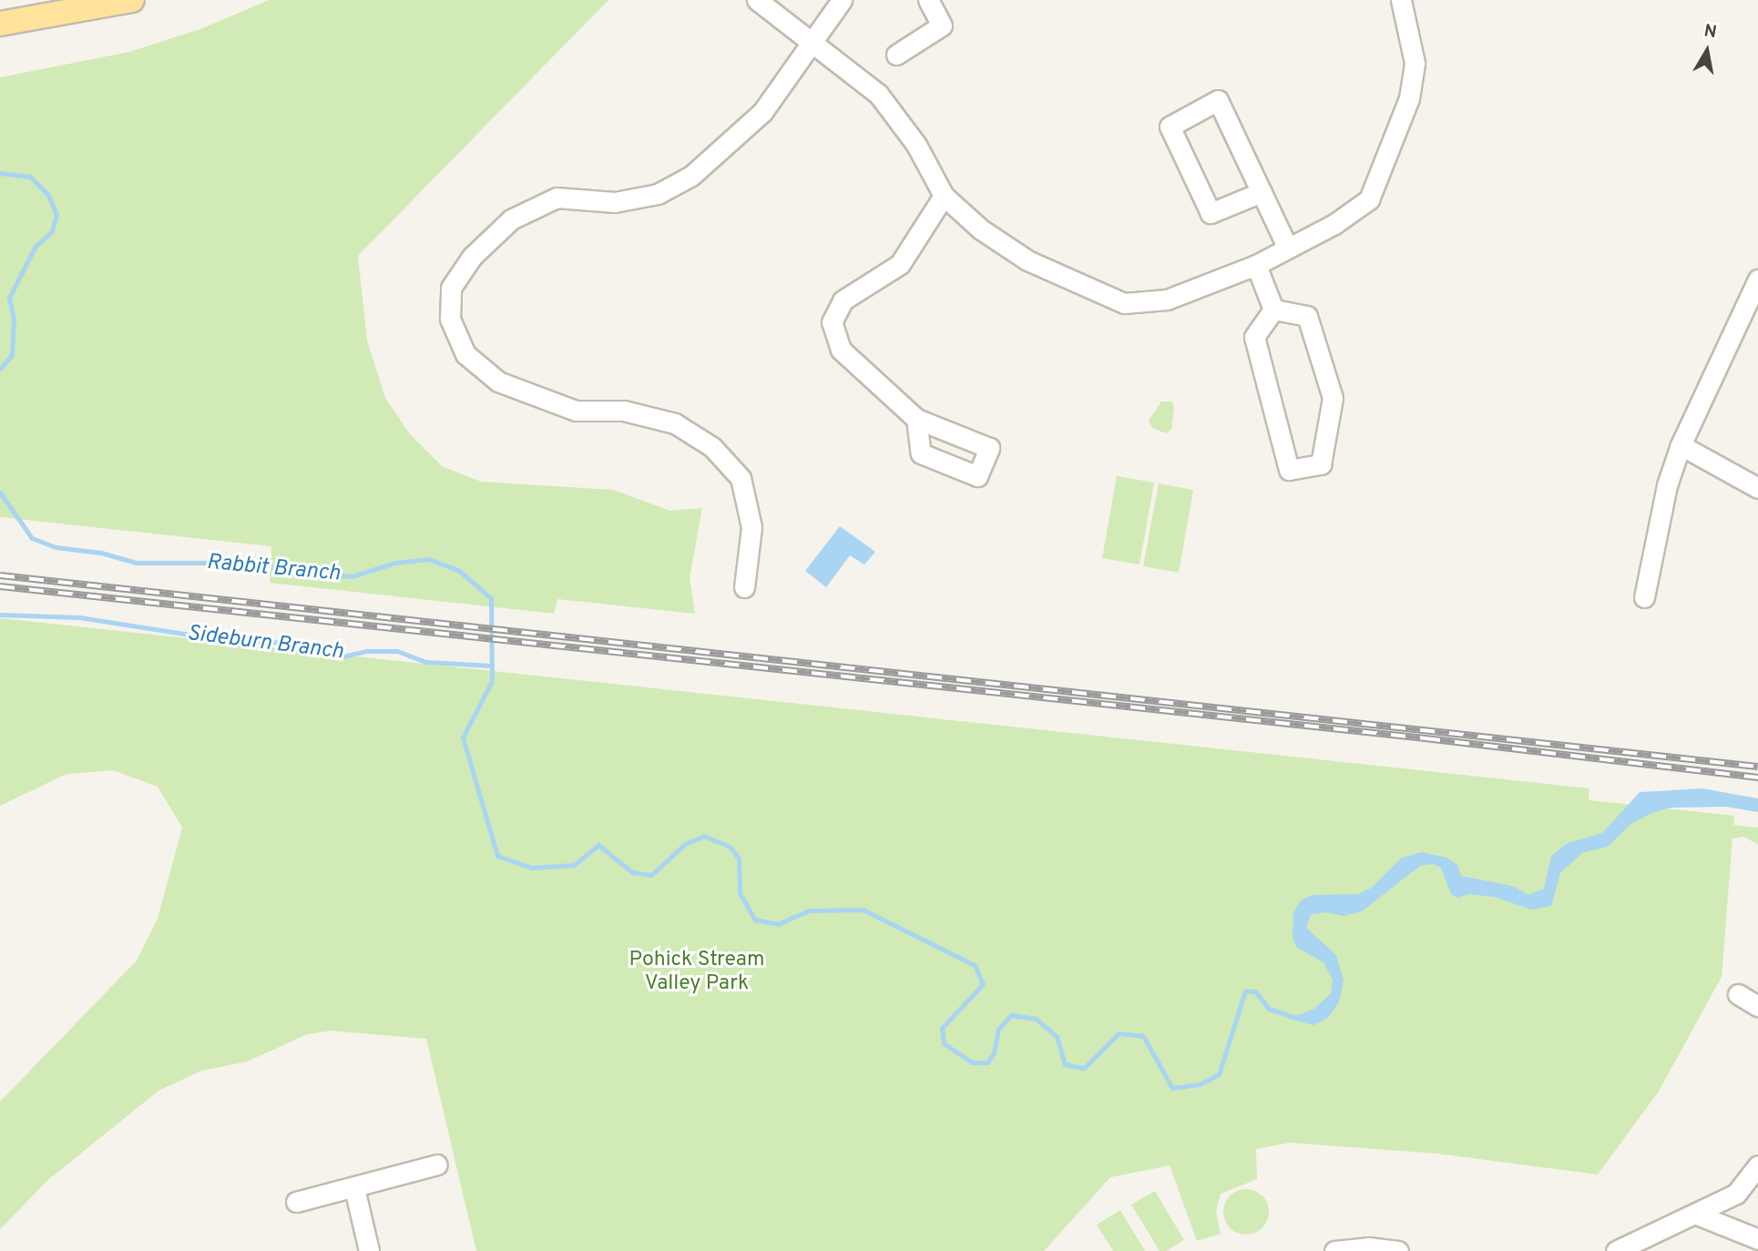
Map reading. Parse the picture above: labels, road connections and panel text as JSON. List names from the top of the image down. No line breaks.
{"water":["Rabbit Branch","Sideburn Branch"],"parks":["Pohick Stream Valley Park"],"north":"top"}
